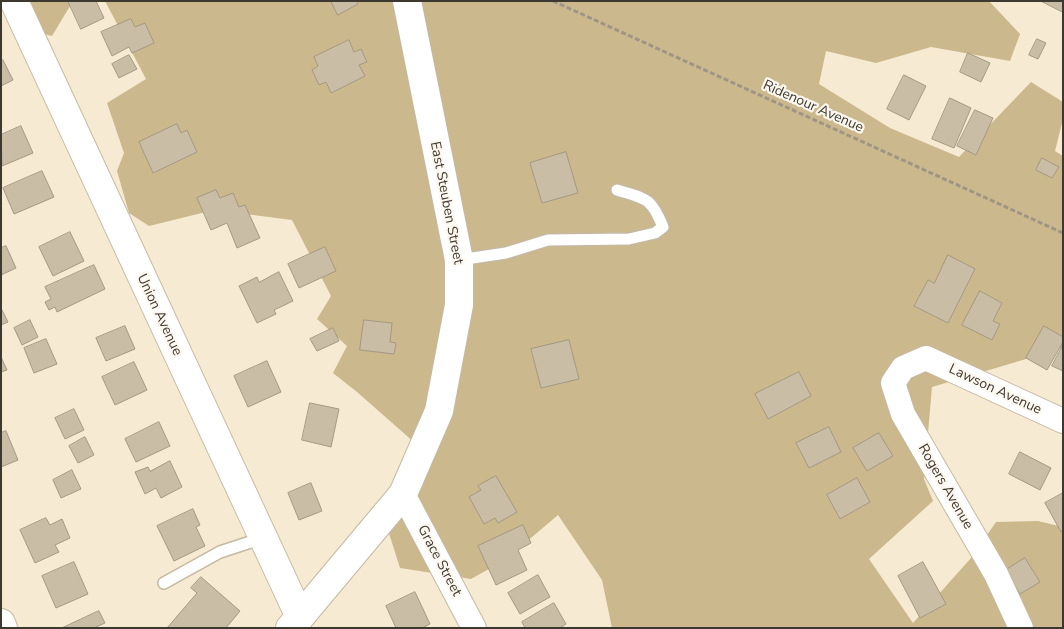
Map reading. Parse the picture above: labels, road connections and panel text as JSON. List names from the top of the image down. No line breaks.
{"streets":{"main road":["East Steuben Street","Union Avenue"],"street":["Lawson Avenue","Rogers Avenue","Grace Street"],"path":["Ridenour Avenue"]},"crossings":[["East Steuben Street","Union Avenue"],["East Steuben Street","Grace Street"],["Lawson Avenue","Rogers Avenue"]]}
